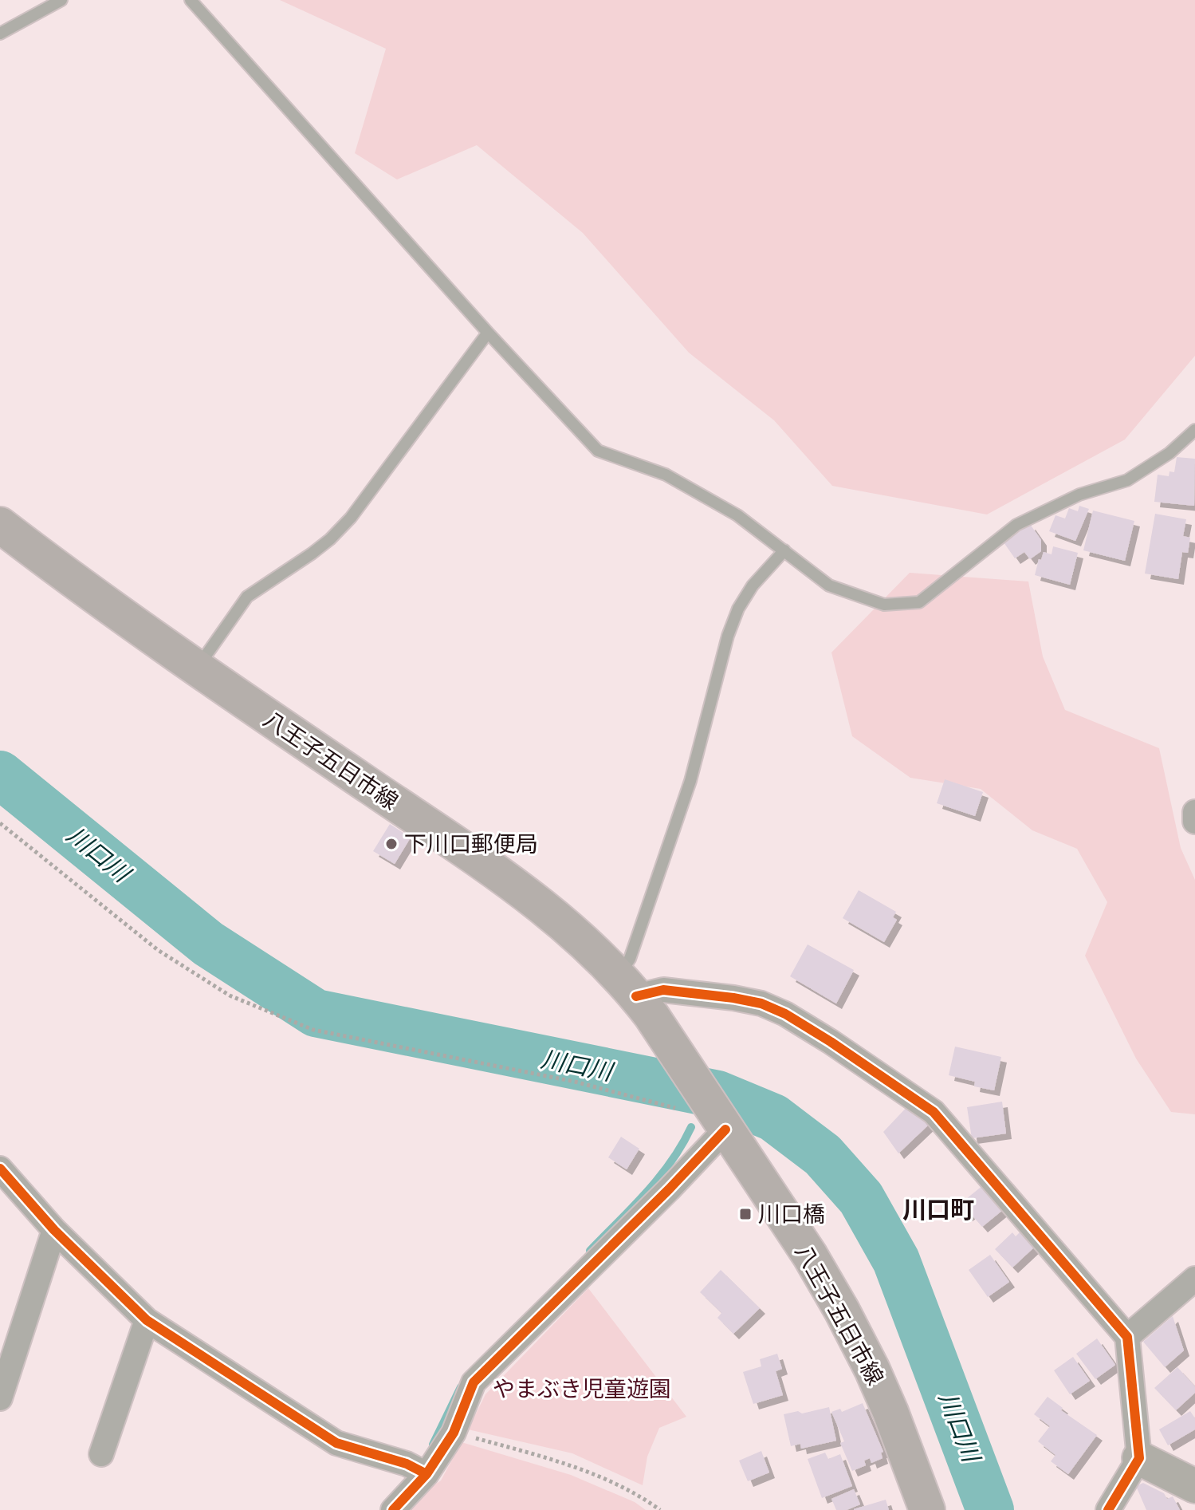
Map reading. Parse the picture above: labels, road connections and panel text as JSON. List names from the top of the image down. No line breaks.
{"streets":{"main road":["八王子五日市線"]},"districts":["川口町"],"water":["川口川"],"parks":["やまぶき児童遊園"],"places":{"other":["下川口郵便局"],"transit":["川口橋"]}}
